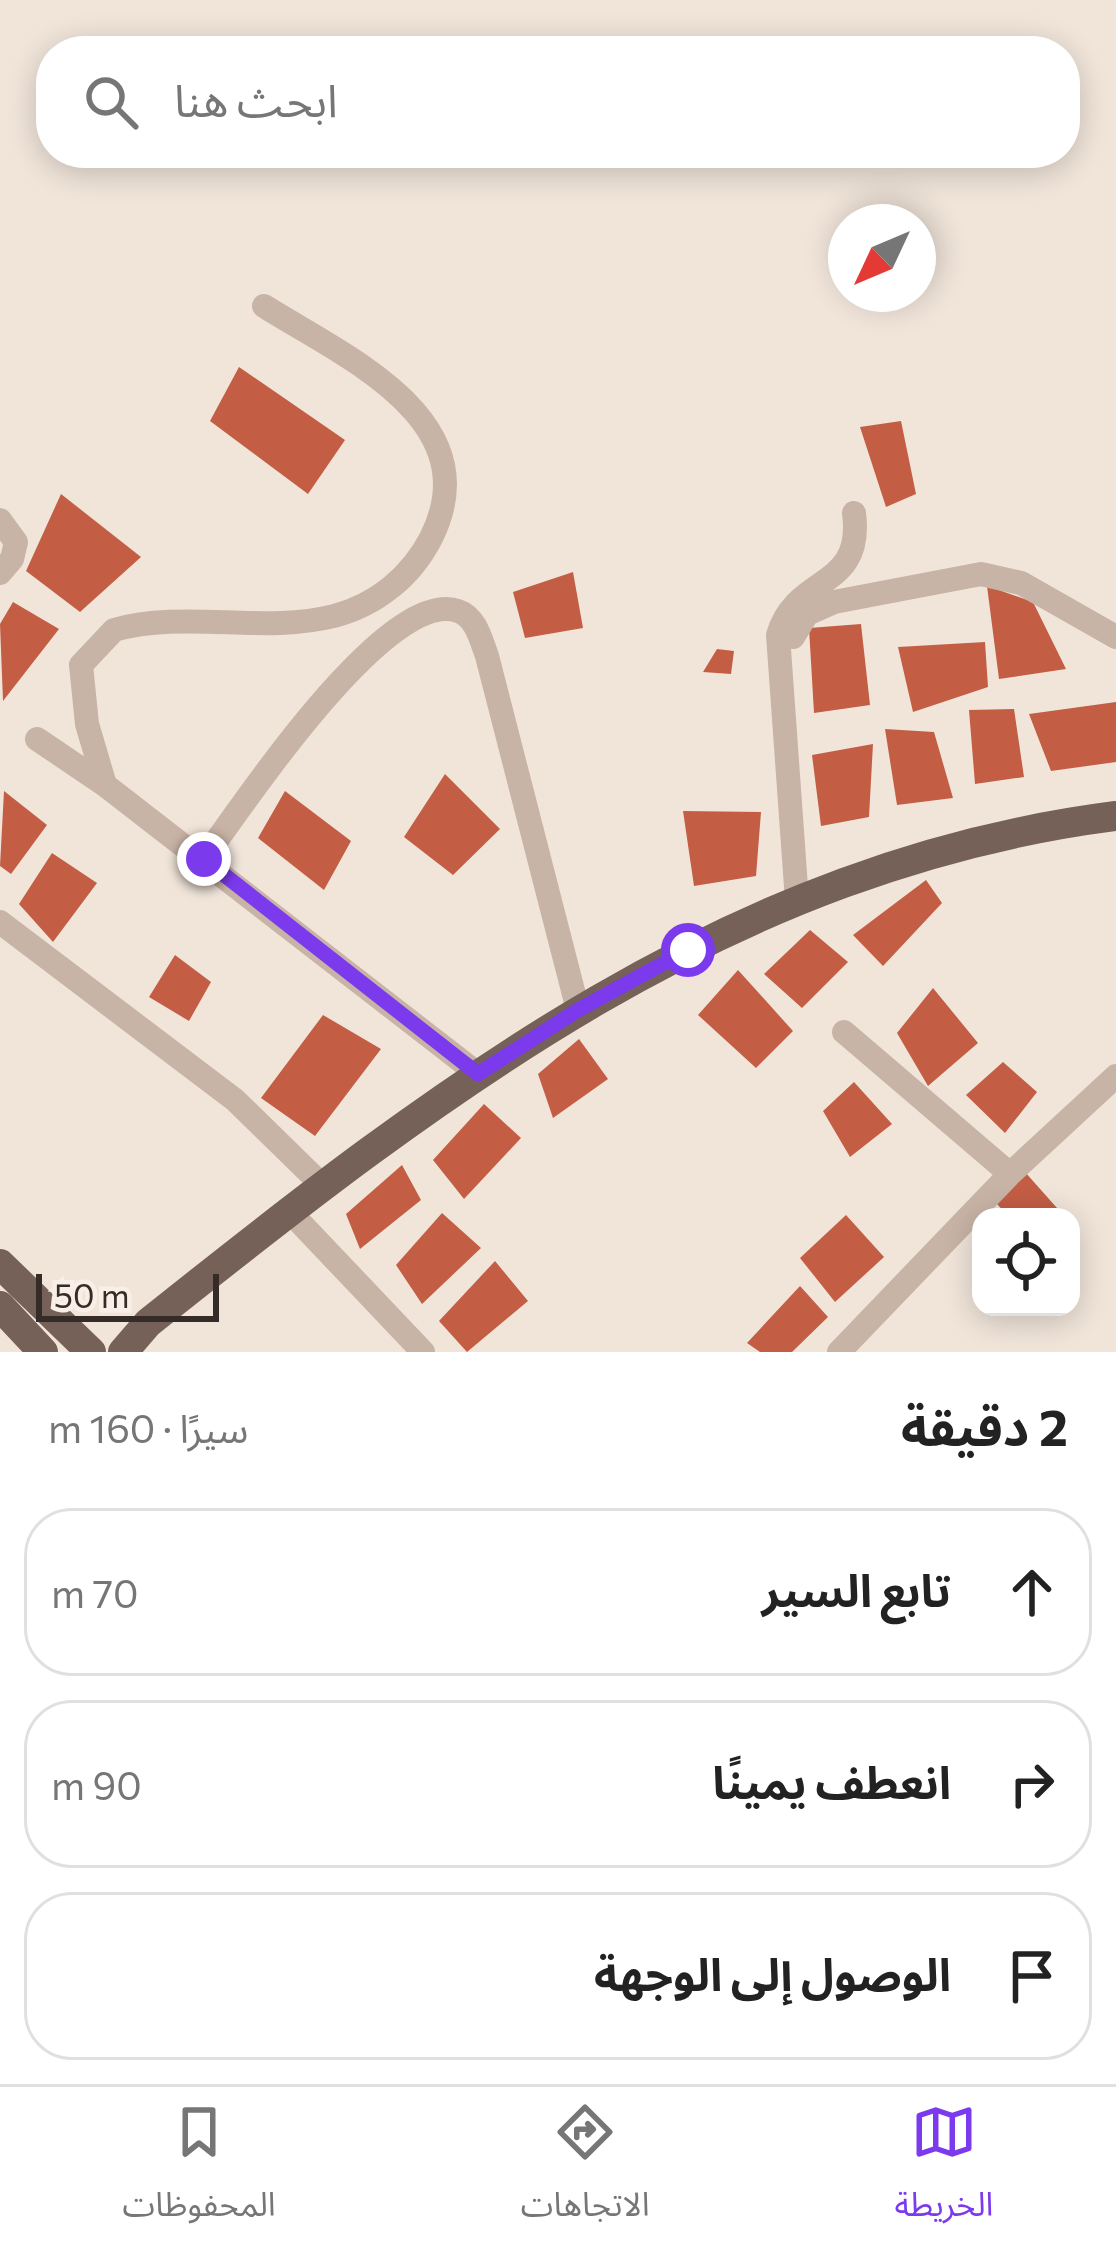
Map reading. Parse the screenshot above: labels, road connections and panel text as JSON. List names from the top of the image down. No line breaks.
{"scale_bar":"50 m","north":"bottom left","page":{"search":"ابحث هنا","scale":"50 m","heading":["2 دقيقة","سيرًا · 160 m"],"list":[["تابع السير","70 m"],["انعطف يمينًا","90 m"],"الوصول إلى الوجهة"],"nav":["الخريطة","الاتجاهات","المحفوظات"]}}
